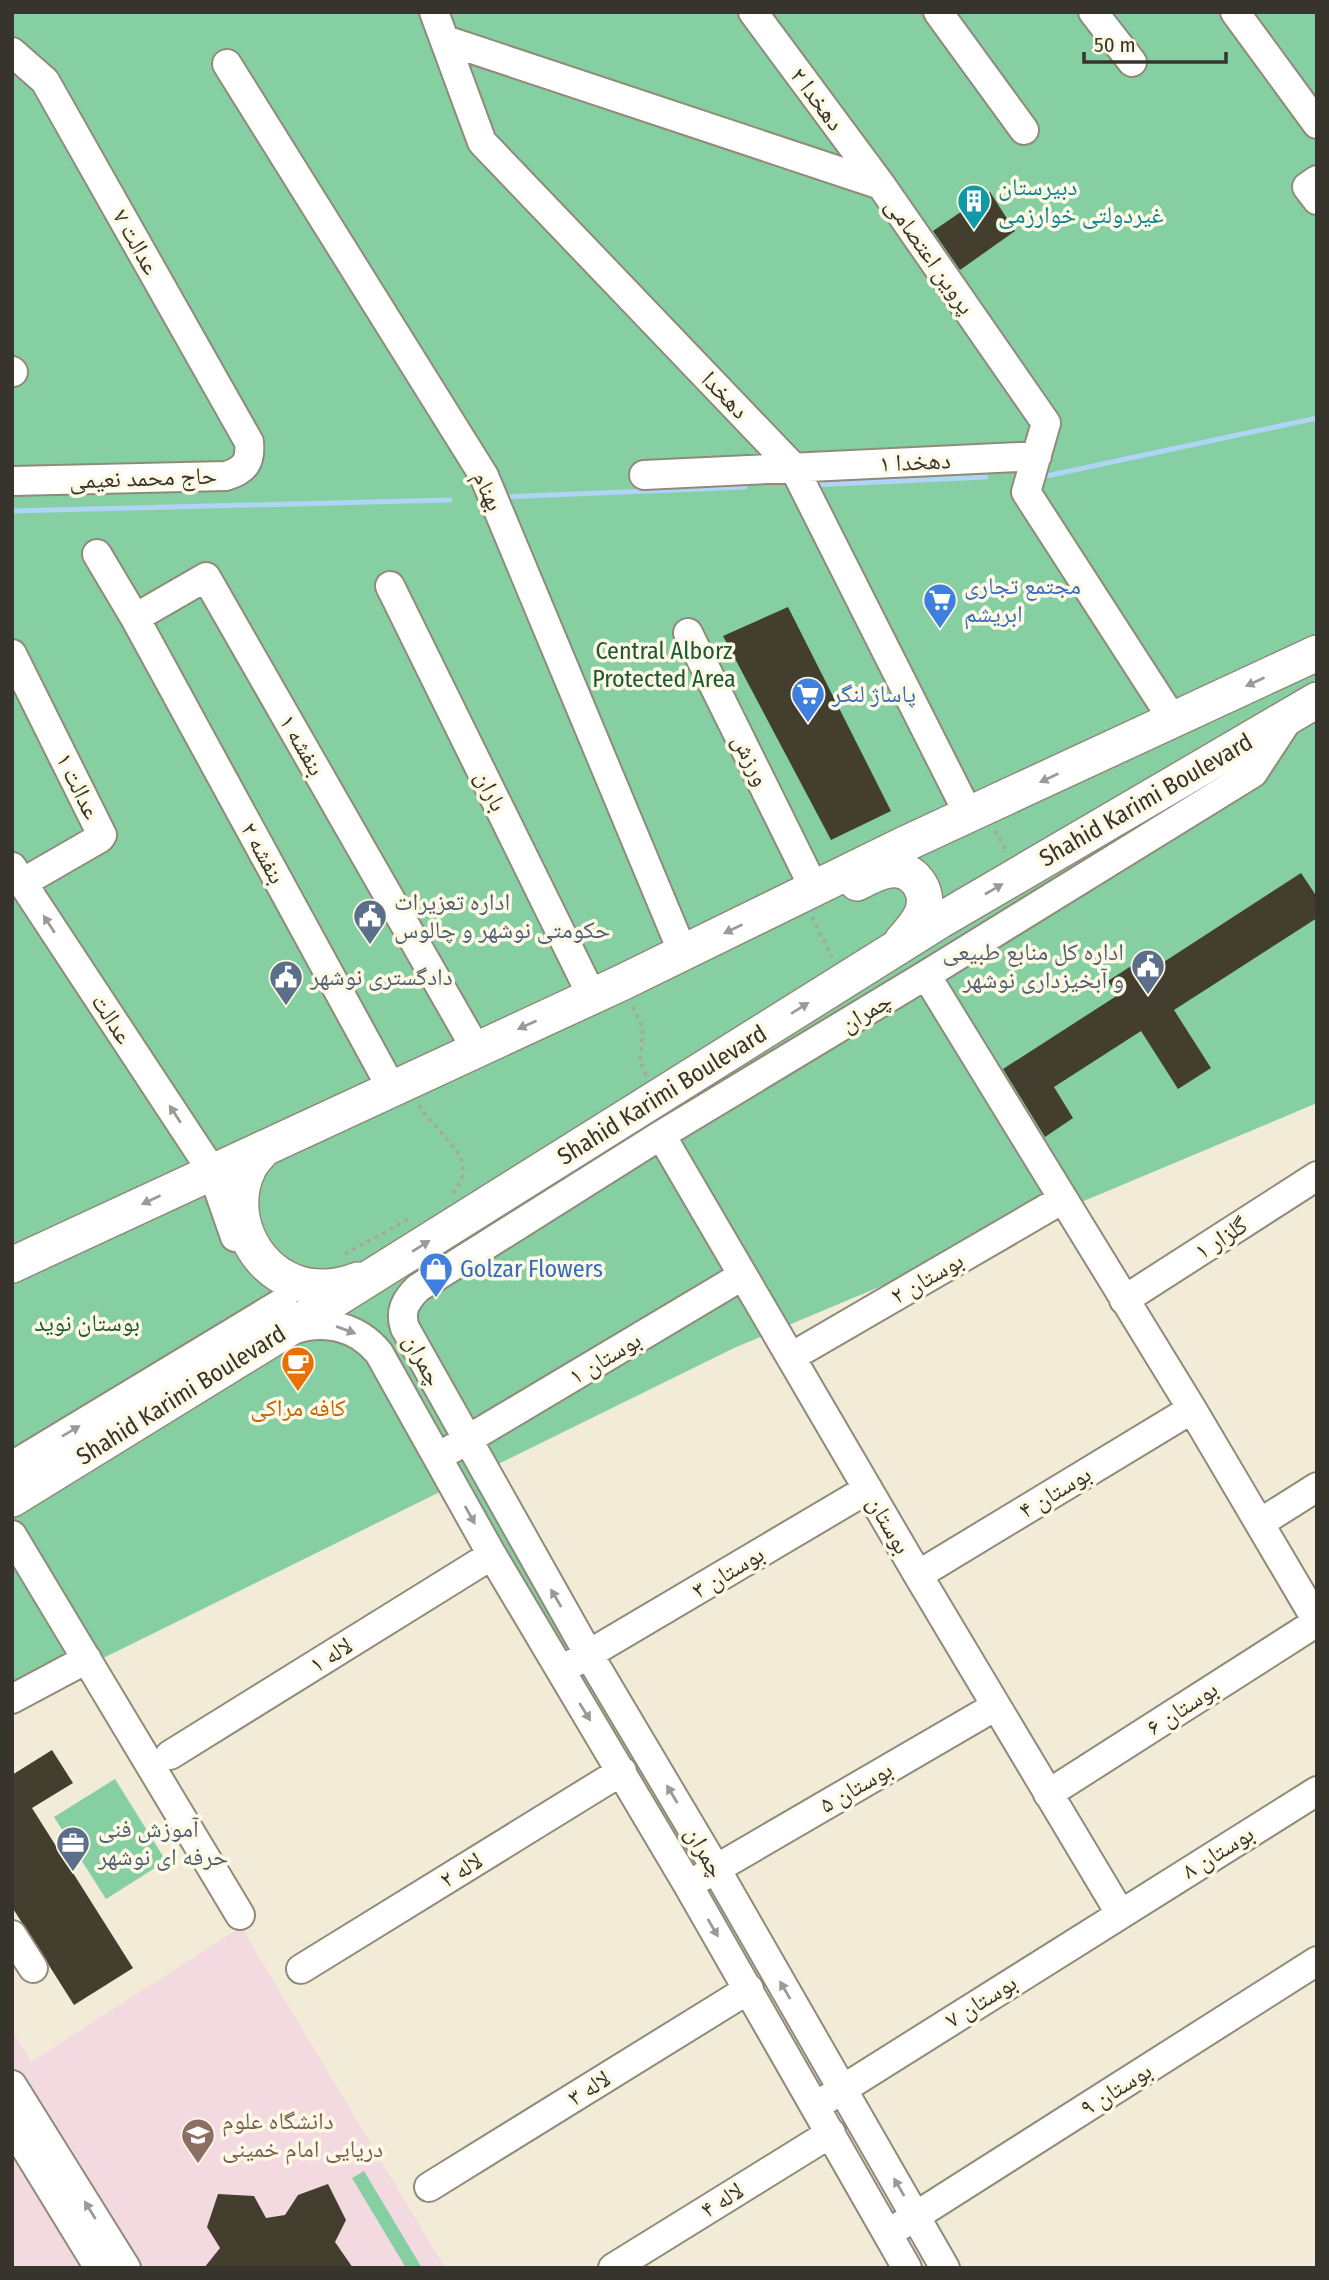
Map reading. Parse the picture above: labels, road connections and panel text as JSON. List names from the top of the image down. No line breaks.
{"streets":{"main road":["Shahid Karimi Boulevard"],"street":["دهخدا ۲","۷ عدالت","پروین اعتصامی","دهخدا","دهخدا ۱","حاج محمد نعیمی","بهنام","بنفشه ۱","ورزش","عدالت ۱","باران","بنفشه ۲","چمران","عدالت","گلزار ۱","بوستان ۲","بوستان ۱","بوستان ۴","بوستان","بوستان ۳","لاله ۱","بوستان ۶","بوستان ۵","بوستان ۸","لاله ۲","بوستان ۷","لاله ۳","بوستان ۹","لاله ۴"]},"crossings":[["دهخدا ۲","پروین اعتصامی"],["۷ عدالت","حاج محمد نعیمی"],["پروین اعتصامی","دهخدا"],["پروین اعتصامی","دهخدا ۱"],["پروین اعتصامی","Shahid Karimi Boulevard"],["دهخدا","دهخدا ۱"],["دهخدا","Shahid Karimi Boulevard"],["بهنام","Shahid Karimi Boulevard"],["بنفشه ۱","Shahid Karimi Boulevard"],["بنفشه ۱","بنفشه ۲"],["ورزش","Shahid Karimi Boulevard"],["عدالت ۱","عدالت"],["باران","Shahid Karimi Boulevard"],["Shahid Karimi Boulevard","بنفشه ۲"],["Shahid Karimi Boulevard","چمران"],["Shahid Karimi Boulevard","عدالت"],["چمران","عدالت"],["چمران","بوستان ۱"],["چمران","بوستان"],["چمران","بوستان ۳"],["چمران","لاله ۱"],["چمران","بوستان ۵"],["چمران","لاله ۲"],["چمران","بوستان ۷"],["چمران","لاله ۳"],["چمران","بوستان ۹"],["چمران","لاله ۴"],["بوستان ۲","بوستان"],["بوستان ۱","بوستان"],["بوستان ۴","بوستان"],["بوستان","بوستان ۳"],["بوستان","بوستان ۶"],["بوستان","بوستان ۵"],["بوستان","بوستان ۸"],["بوستان","بوستان ۷"],["بوستان ۸","بوستان ۷"]],"one_way":["عدالت"],"parks":["Central Alborz Protected Area","بوستان نوید"],"places":{"building":["دبیرستان غیردولتی خوارزمی"],"supermarket":["مجتمع تجاری ابریشم","پاساژ لنگر"],"public building":["اداره تعزیرات حکومتی نوشهر و چالوس","اداره كل منابع طبيعی و آبخيزداری نوشهر","دادگستری نوشهر"],"shop":["Golzar Flowers"],"cafe":["کافه مراکی"],"office":["آموزش فنی حرفه ای نوشهر"],"school or university":["دانشگاه علوم دریایی امام خمینی"]},"scale_bar":"50 m"}
